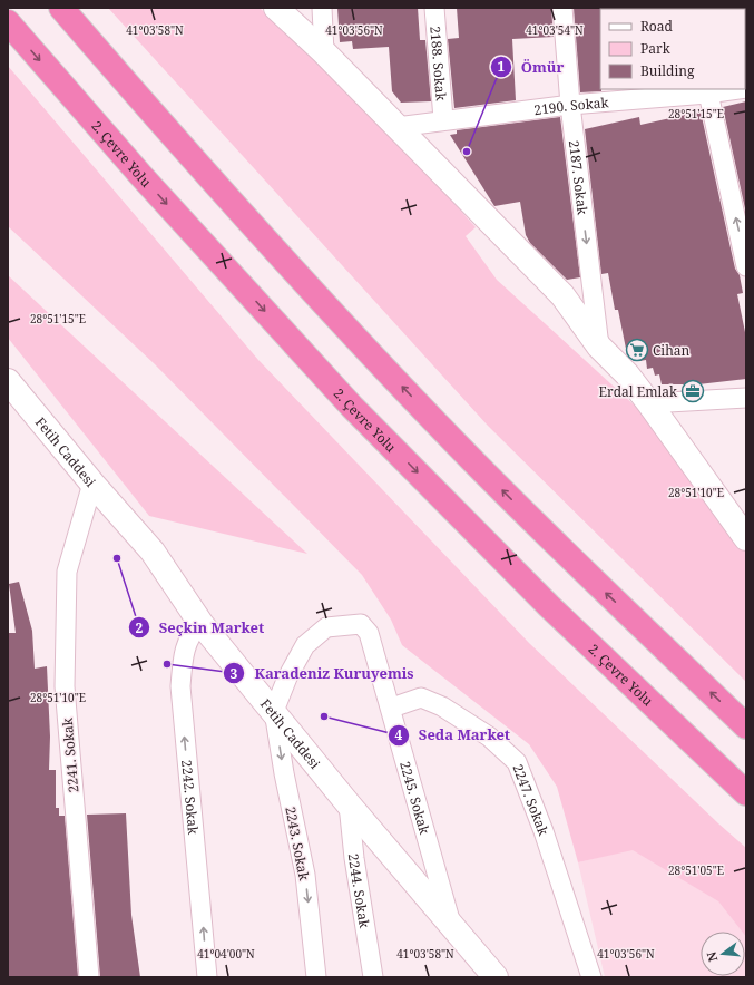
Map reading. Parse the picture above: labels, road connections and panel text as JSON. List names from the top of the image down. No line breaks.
{"streets":{"highway":["2. Çevre Yolu"],"main road":["Fetih Caddesi"],"street":["2188. Sokak","2190. Sokak","2187. Sokak","2241. Sokak","2245. Sokak","2242. Sokak","2247. Sokak","2243. Sokak","2244. Sokak"]},"crossings":[["2188. Sokak","2190. Sokak"],["2190. Sokak","2187. Sokak"],["Fetih Caddesi","2241. Sokak"],["Fetih Caddesi","2245. Sokak"],["Fetih Caddesi","2242. Sokak"],["Fetih Caddesi","2243. Sokak"],["Fetih Caddesi","2244. Sokak"],["2245. Sokak","2247. Sokak"],["2245. Sokak","2243. Sokak"]],"one_way":["2242. Sokak","2243. Sokak"],"places":{"other":["Ömür","Seçkin Market","Karadeniz Kuruyemis","Seda Market"],"supermarket":["Cihan"],"office":["Erdal Emlak"]},"legend":["Road","Park","Building"],"north":"left","coordinates":["41°03'58\"N","41°03'56\"N","41°03'54\"N","28°51'15\"E","28°51'10\"E","28°51'05\"E","41°04'00\"N"]}
